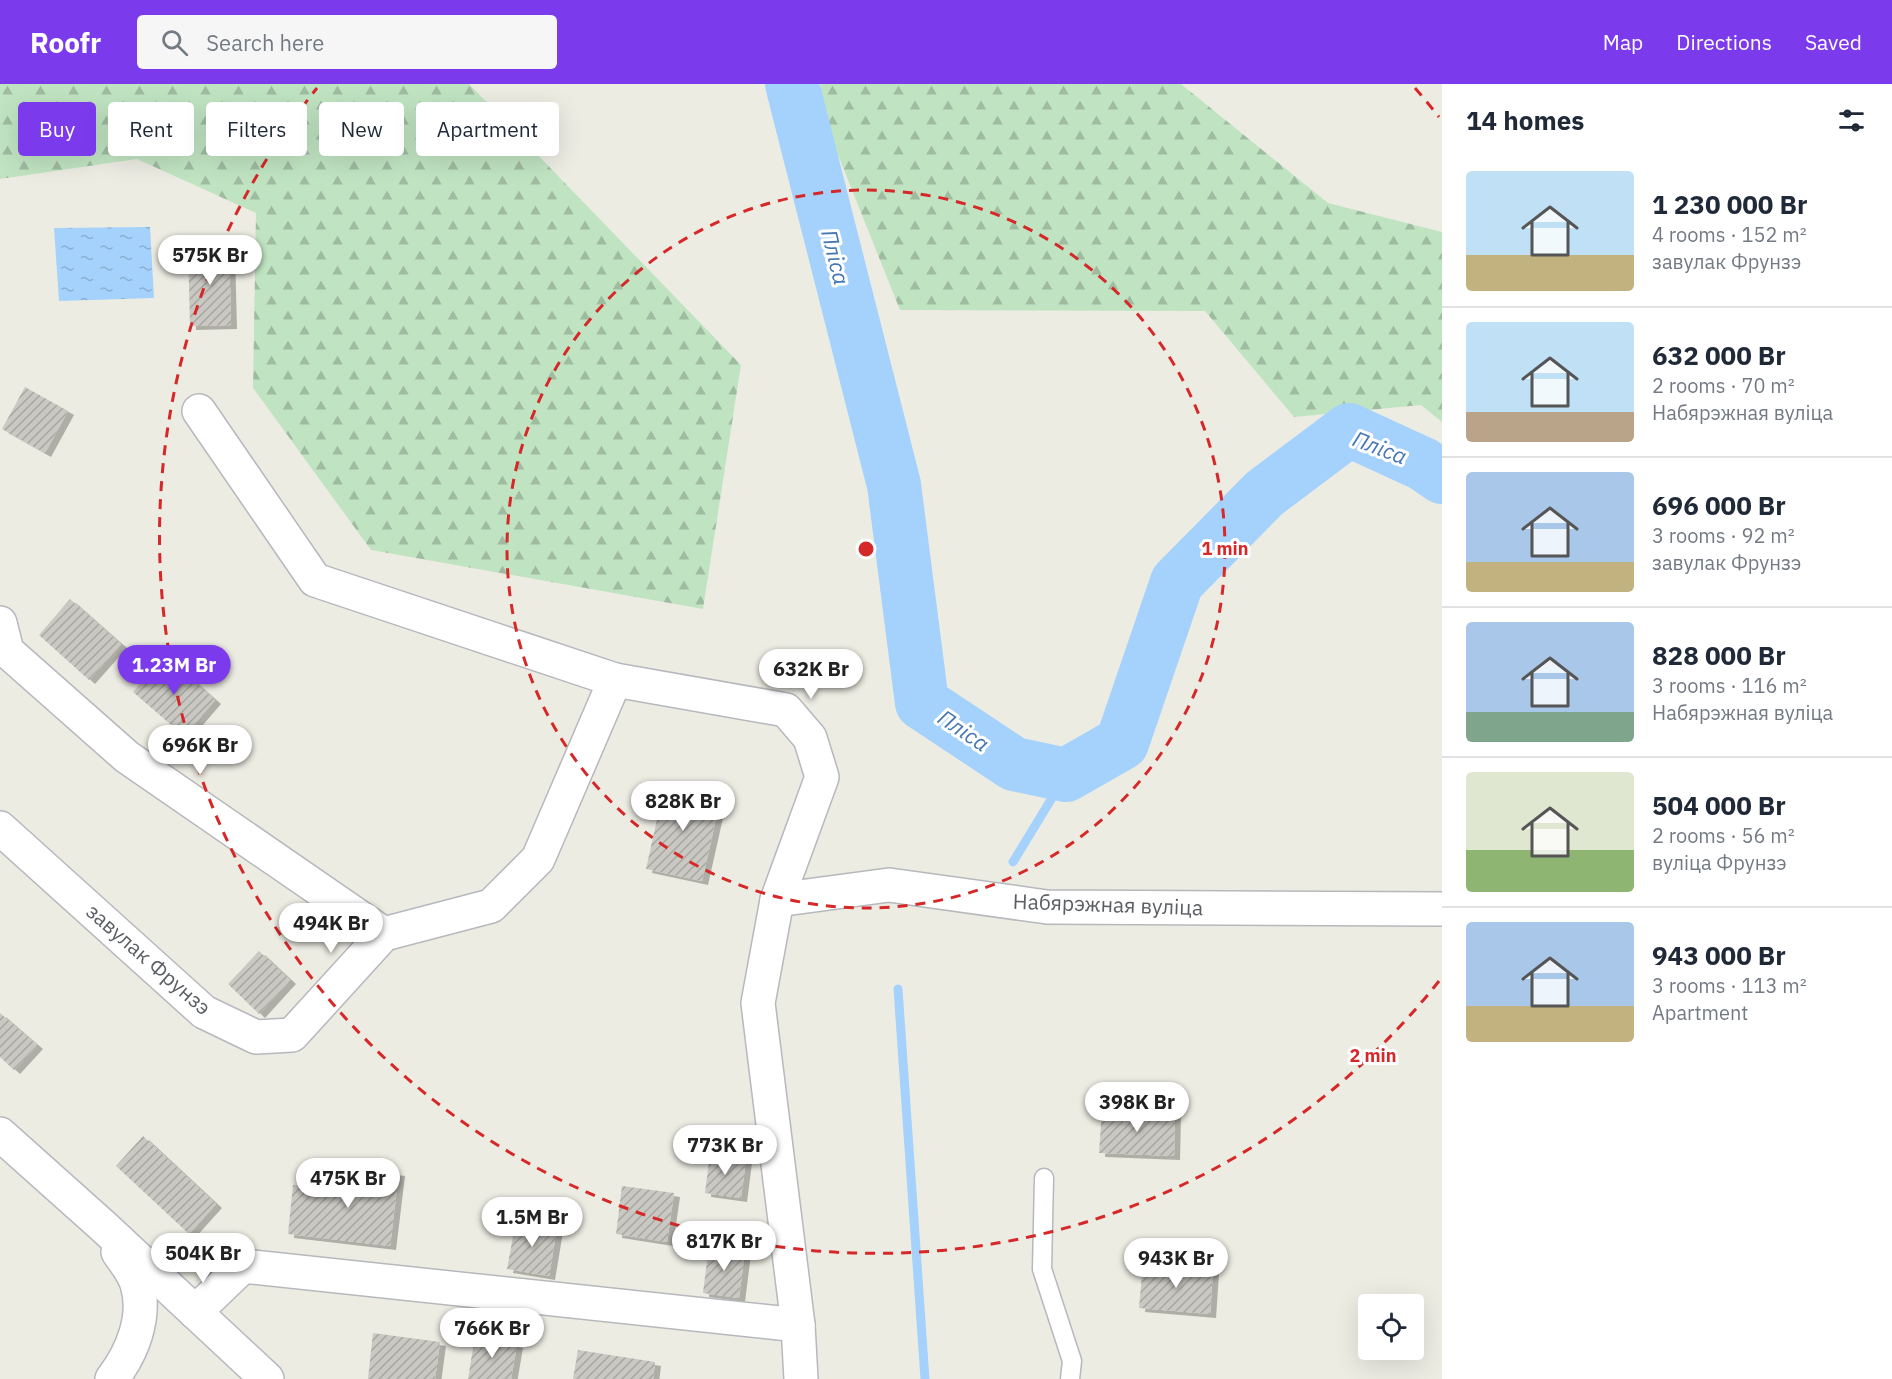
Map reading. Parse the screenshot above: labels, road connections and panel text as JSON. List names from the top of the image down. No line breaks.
{"streets":{"street":["Набярэжная вуліца","завулак Фрунзэ"]},"water":["Пліса"],"page":{"header":"Roofr","search":"Search here","nav":["Map","Directions","Saved"],"heading":"14 homes","chip":["Buy","Rent","Filters","New","Apartment"],"list":[{"name":"1 230 000 Br","note":"4 rooms · 152 m² · завулак Фрунзэ"},{"name":"632 000 Br","note":"2 rooms · 70 m² · Набярэжная вуліца"},{"name":"696 000 Br","note":"3 rooms · 92 m² · завулак Фрунзэ"},{"name":"828 000 Br","note":"3 rooms · 116 m² · Набярэжная вуліца"},{"name":"504 000 Br","note":"2 rooms · 56 m² · вуліца Фрунзэ"},{"name":"943 000 Br","note":"3 rooms · 113 m² · Apartment"}],"price":["575K Br","1.23M Br","632K Br","696K Br","828K Br","494K Br","398K Br","773K Br","475K Br","1.5M Br","817K Br","504K Br","943K Br","766K Br"]},"rings":["1 min","2 min"]}
